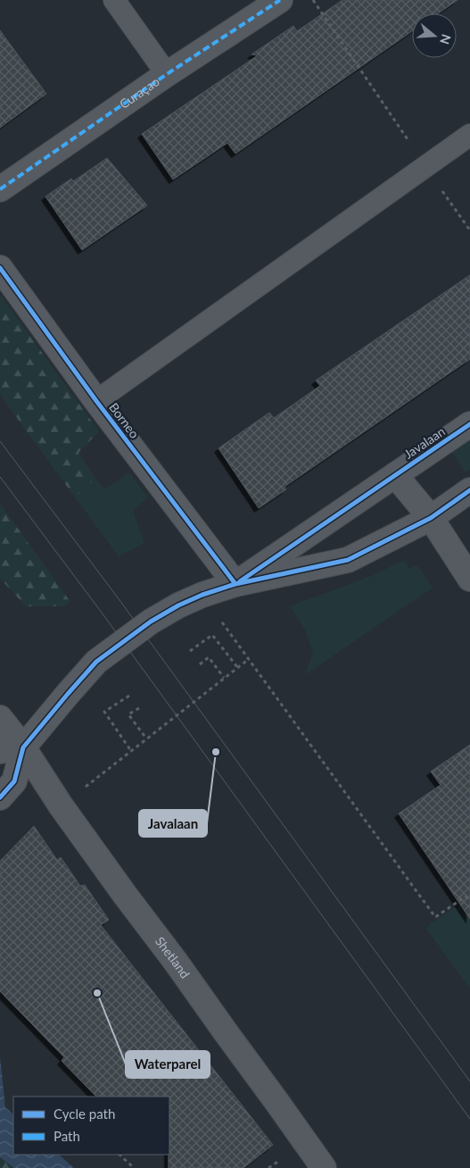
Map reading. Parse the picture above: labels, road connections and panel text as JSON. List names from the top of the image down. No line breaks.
{"streets":{"street":["Curaçao","Borneo","Javalaan","Shetland"]},"crossings":[["Borneo","Javalaan"],["Javalaan","Shetland"]],"places":["Javalaan","Waterparel"],"legend":["Cycle path","Path"],"north":"right"}
